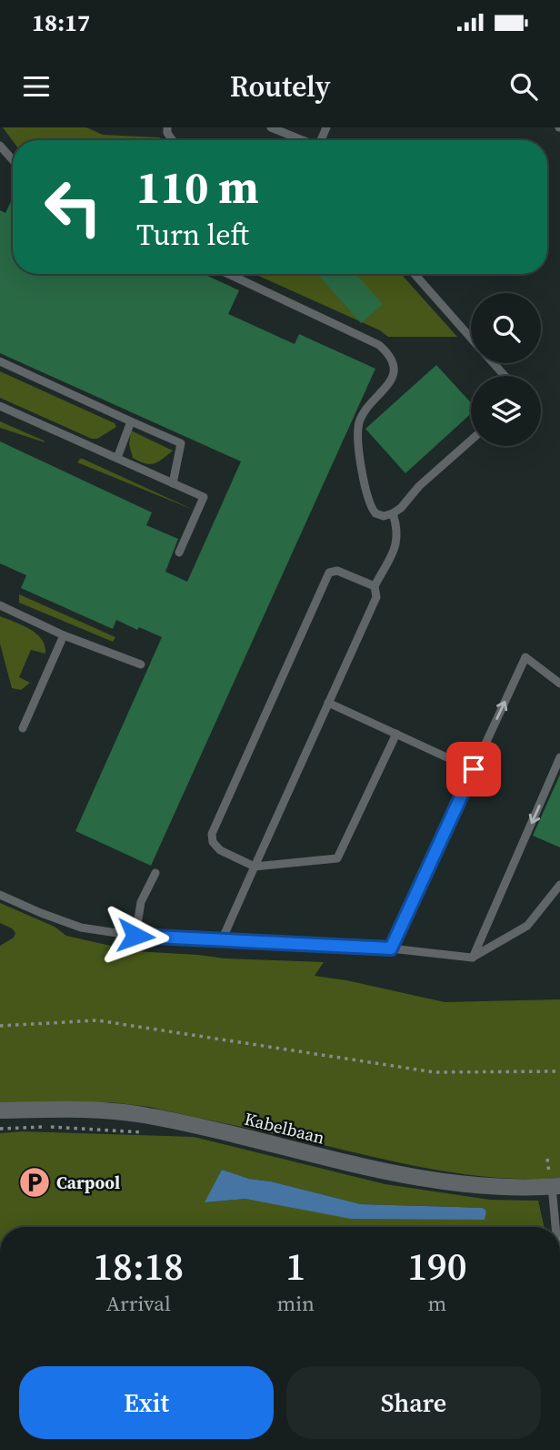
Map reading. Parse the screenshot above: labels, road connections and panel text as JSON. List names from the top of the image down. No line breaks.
{"streets":{"street":["Kabelbaan"]},"places":{"parking":["Carpool"]},"page":{"status":"18:17","header":"Routely","turn":["110 m","Turn left"],"eta":["18:18","Arrival","1","min","190","m"],"buttons":["Exit","Share"]}}
